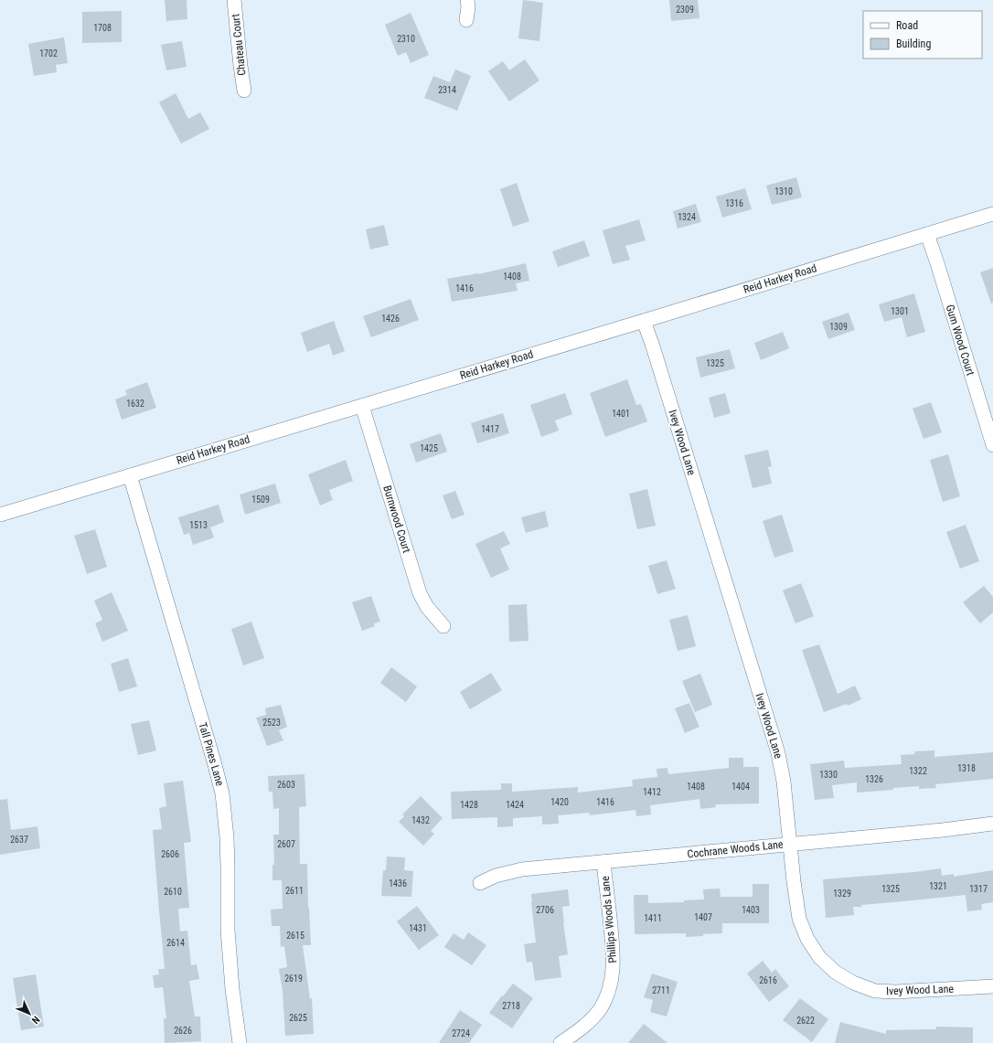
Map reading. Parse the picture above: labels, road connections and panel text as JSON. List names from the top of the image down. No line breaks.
{"streets":{"street":["Chateau Court","Reid Harkey Road","Gum Wood Court","Ivey Wood Lane","Burnwood Court","Tall Pines Lane","Cochrane Woods Lane","Phillips Woods Lane"]},"crossings":[["Reid Harkey Road","Gum Wood Court"],["Reid Harkey Road","Ivey Wood Lane"],["Reid Harkey Road","Burnwood Court"],["Reid Harkey Road","Tall Pines Lane"],["Ivey Wood Lane","Cochrane Woods Lane"],["Cochrane Woods Lane","Phillips Woods Lane"]],"house_numbers":["2309","1708","2310","1702","2314","1310","1316","1324","1408","1416","1301","1426","1309","1325","1632","1401","1417","1425","1509","1513","2523","1318","1322","1330","1326","2603","1408","1404","1412","1420","1416","1428","1424","1432","2637","2607","2606","1436","1321","1325","1317","2611","2610","1329","2706","1403","1407","1411","1431","2615","2614","2619","2616","2711","2718","2625","2622","2626","2724"],"legend":["Road","Building"],"north":"bottom right"}
